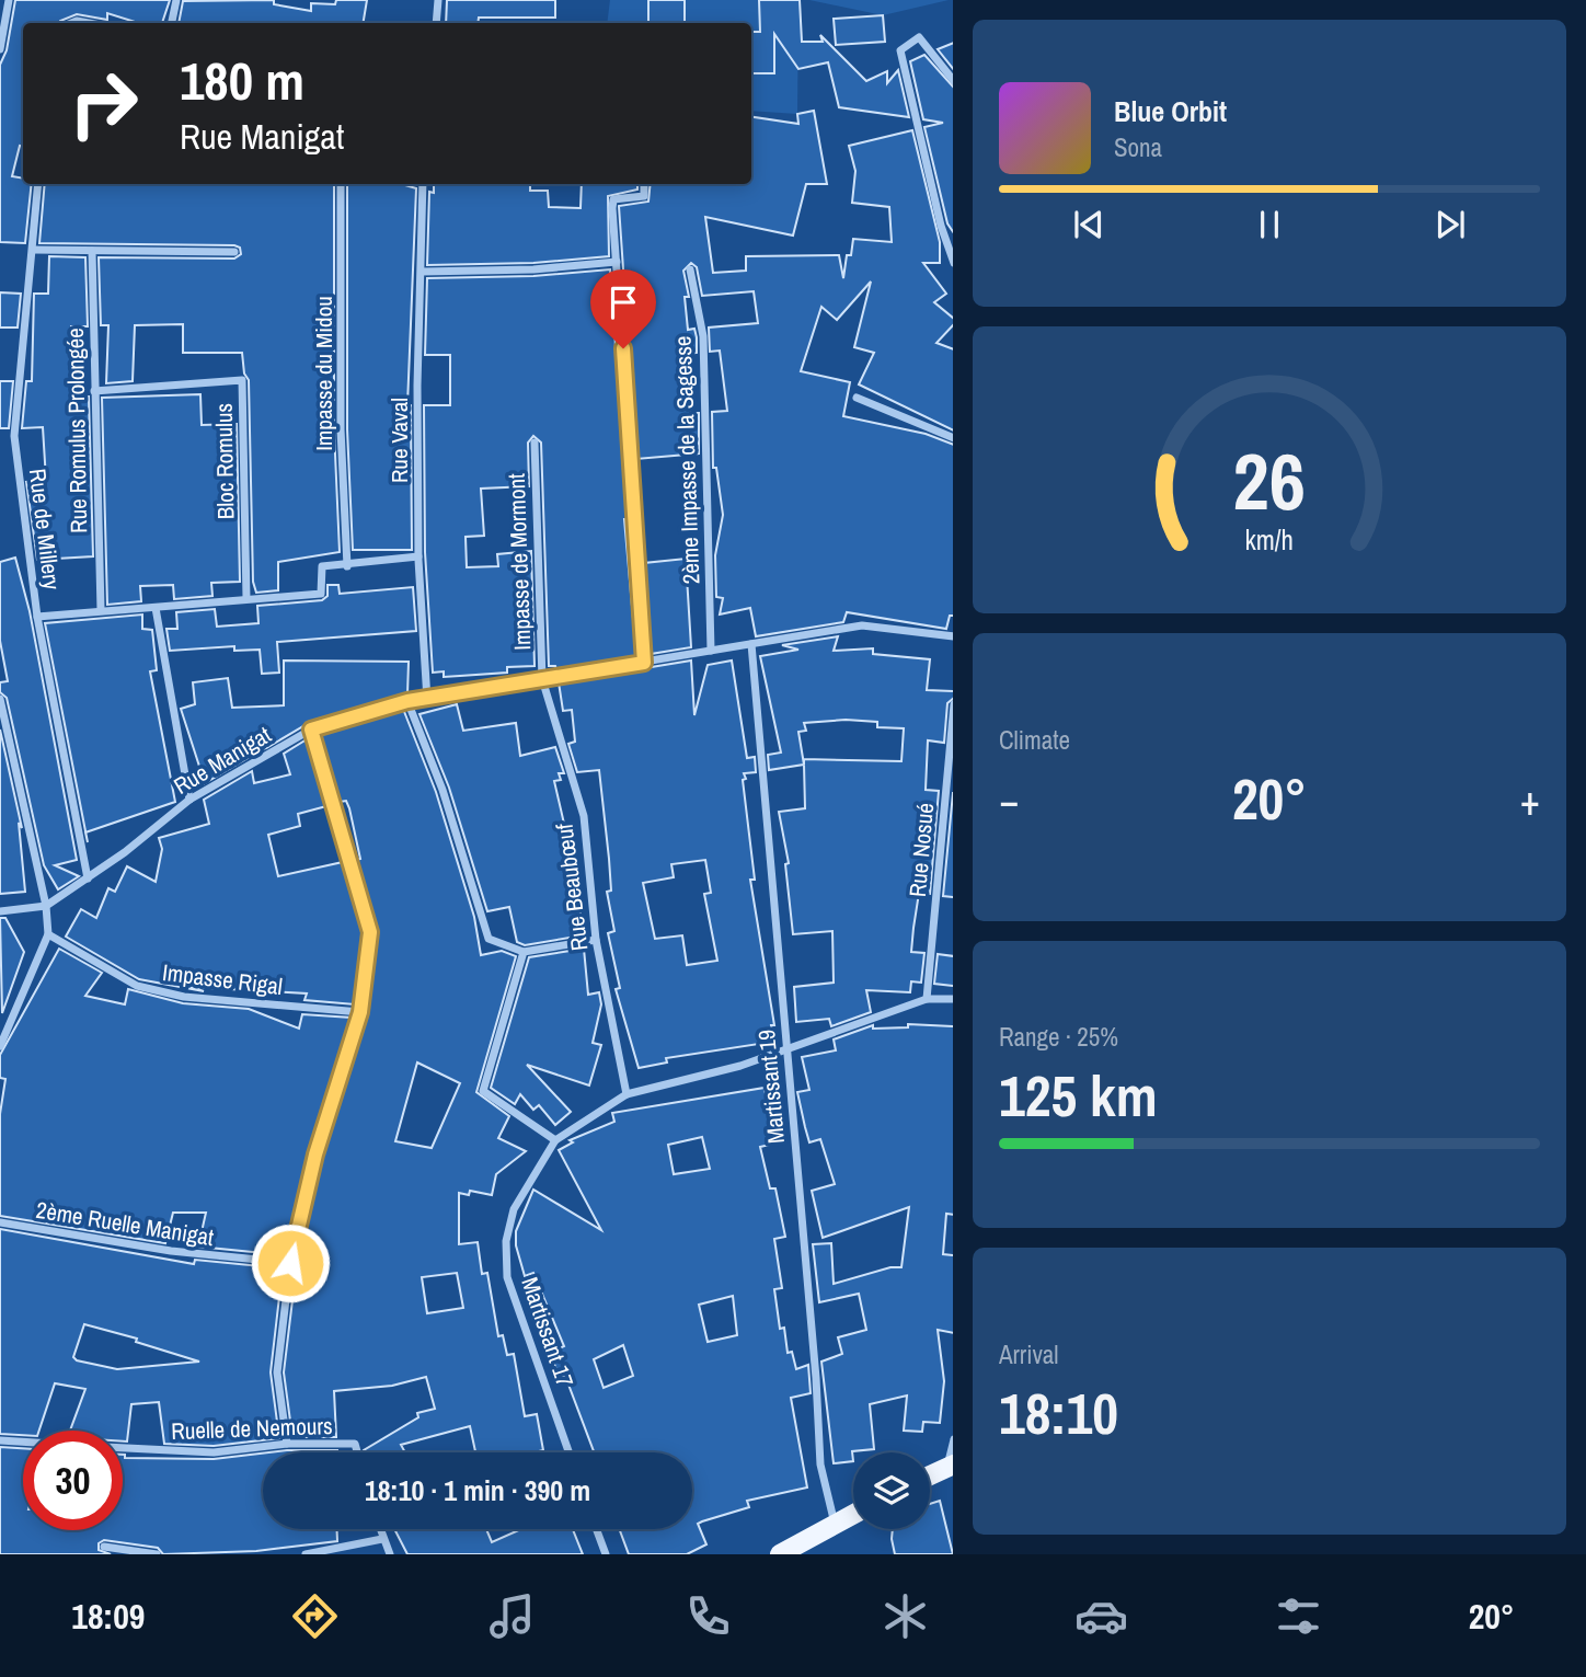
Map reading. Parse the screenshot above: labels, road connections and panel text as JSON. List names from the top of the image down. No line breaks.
{"streets":{"street":["Impasse du Midou","Rue Romulus Prolongée","Rue Vaval","2ème Impasse de la Sagesse","Bloc Romulus","Rue de Millery","Impasse de Mormont","Rue Manigat","Rue Nosué","Rue Beaubœuf","Impasse Rigal","Martissant 19","2ème Ruelle Manigat","Martissant 17","Ruelle de Nemours"]},"crossings":[["Rue Romulus Prolongée","Bloc Romulus"],["Rue Vaval","Rue Manigat"],["2ème Impasse de la Sagesse","Rue Manigat"],["Rue de Millery","Rue Manigat"],["Impasse de Mormont","Rue Manigat"],["Impasse de Mormont","Rue Beaubœuf"],["Rue Manigat","Rue Beaubœuf"],["Rue Manigat","Martissant 19"],["Rue Nosué","Martissant 17"],["Rue Beaubœuf","Martissant 17"],["Martissant 19","Martissant 17"]],"page":{"turn":["180 m","Rue Manigat"],"song":["Blue Orbit","Sona"],"tile":["Climate",["Range · 25%","125 km"],["Arrival","18:10"]],"heat":["−","20°","+"],"limit":"30","trip":"18:10 · 1 min · 390 m","tabs":["18:09","20°"],"gauge":["26","km/h"]}}
